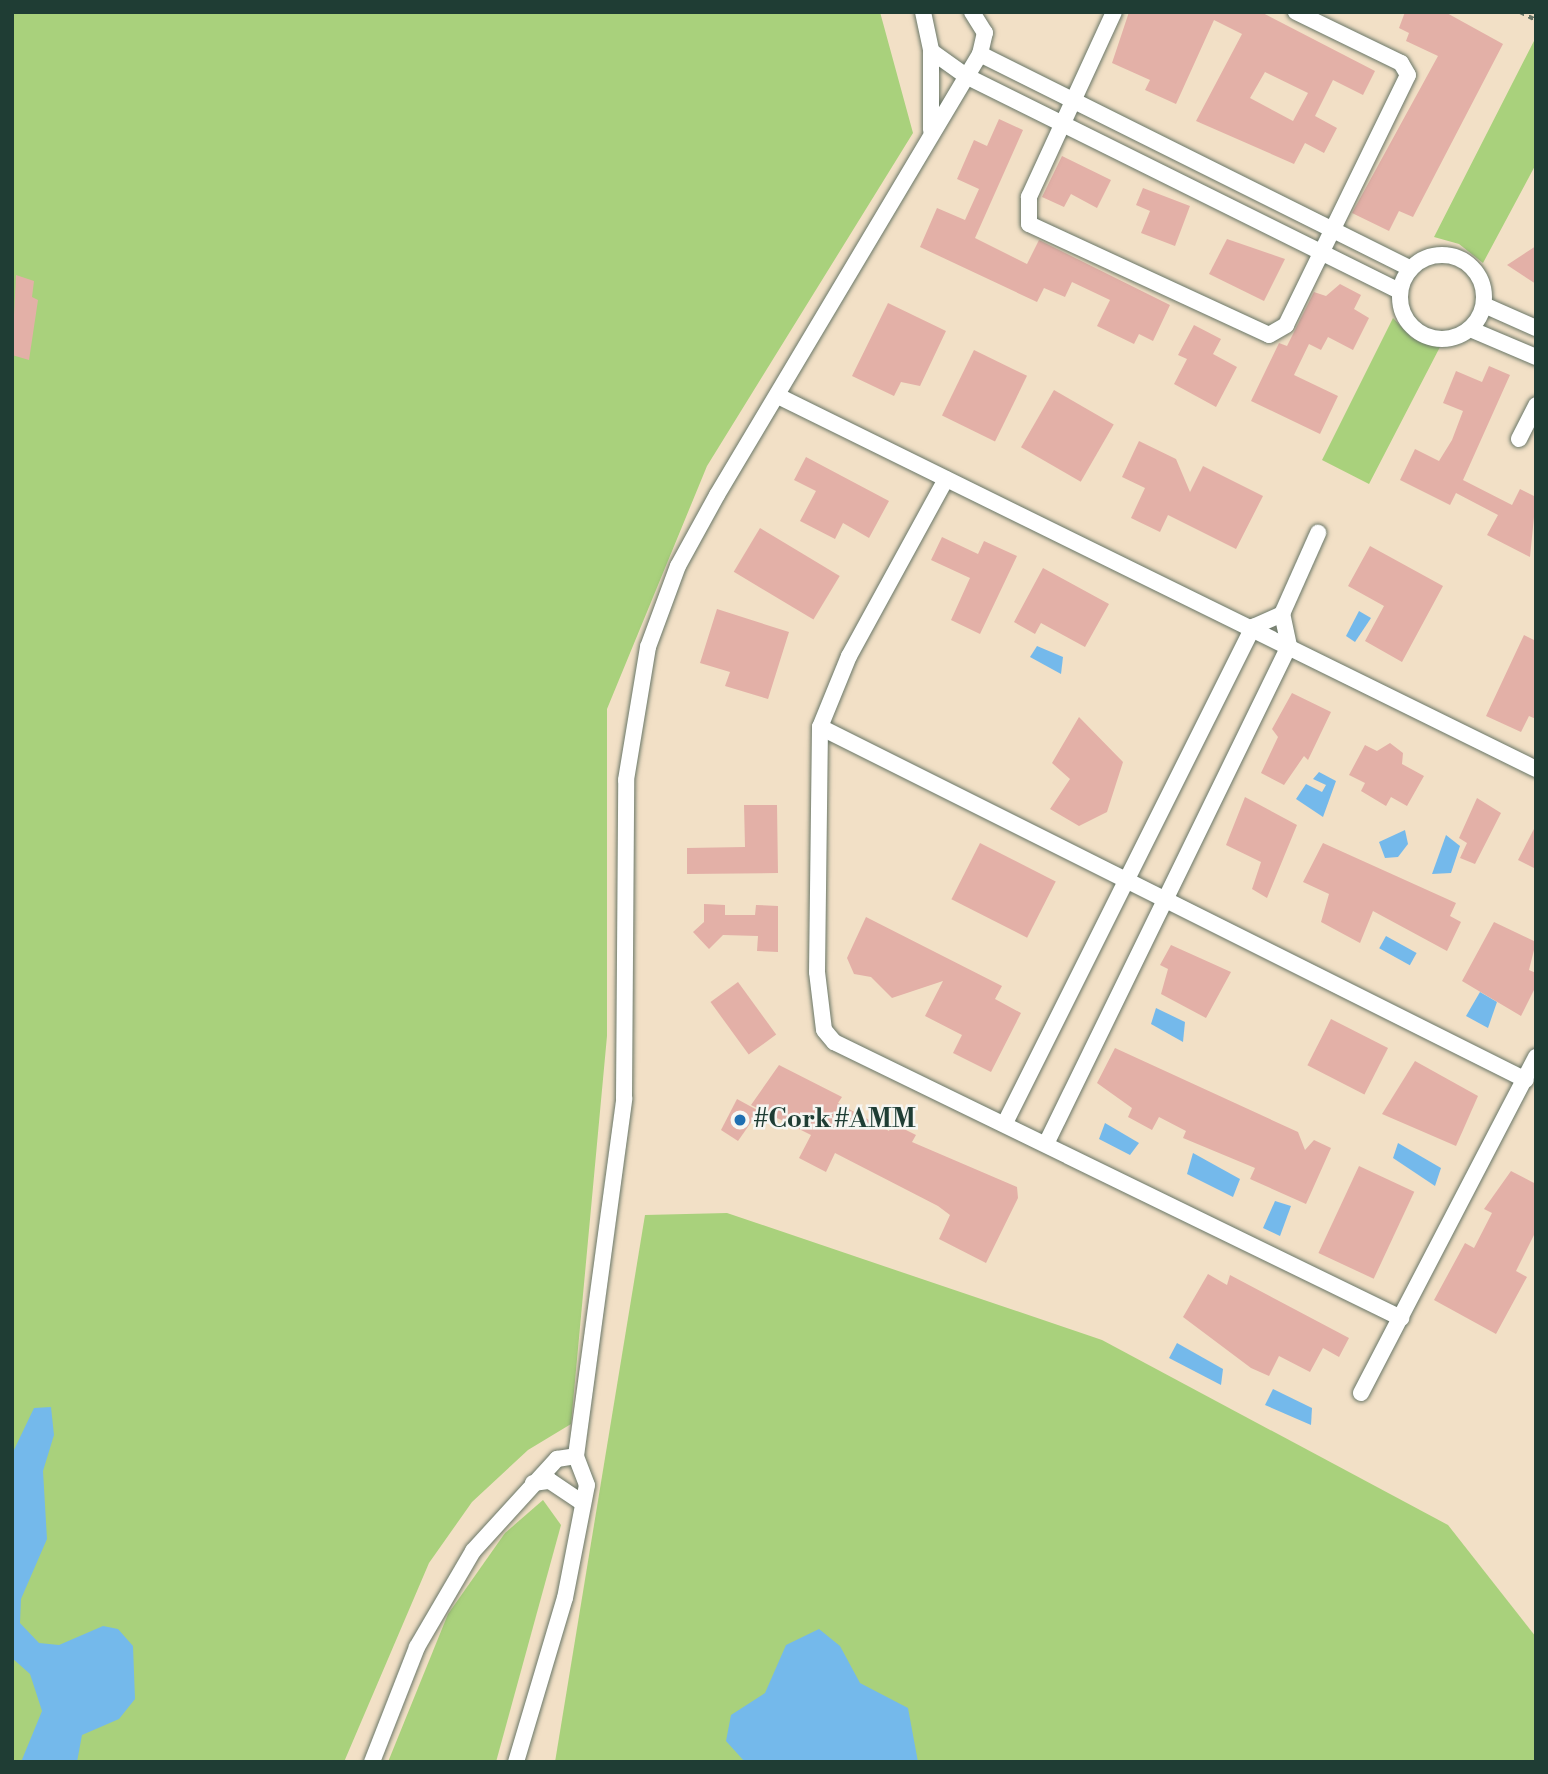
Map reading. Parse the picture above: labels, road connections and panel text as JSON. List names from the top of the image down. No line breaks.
{"places":["#Cork #AMM"]}
